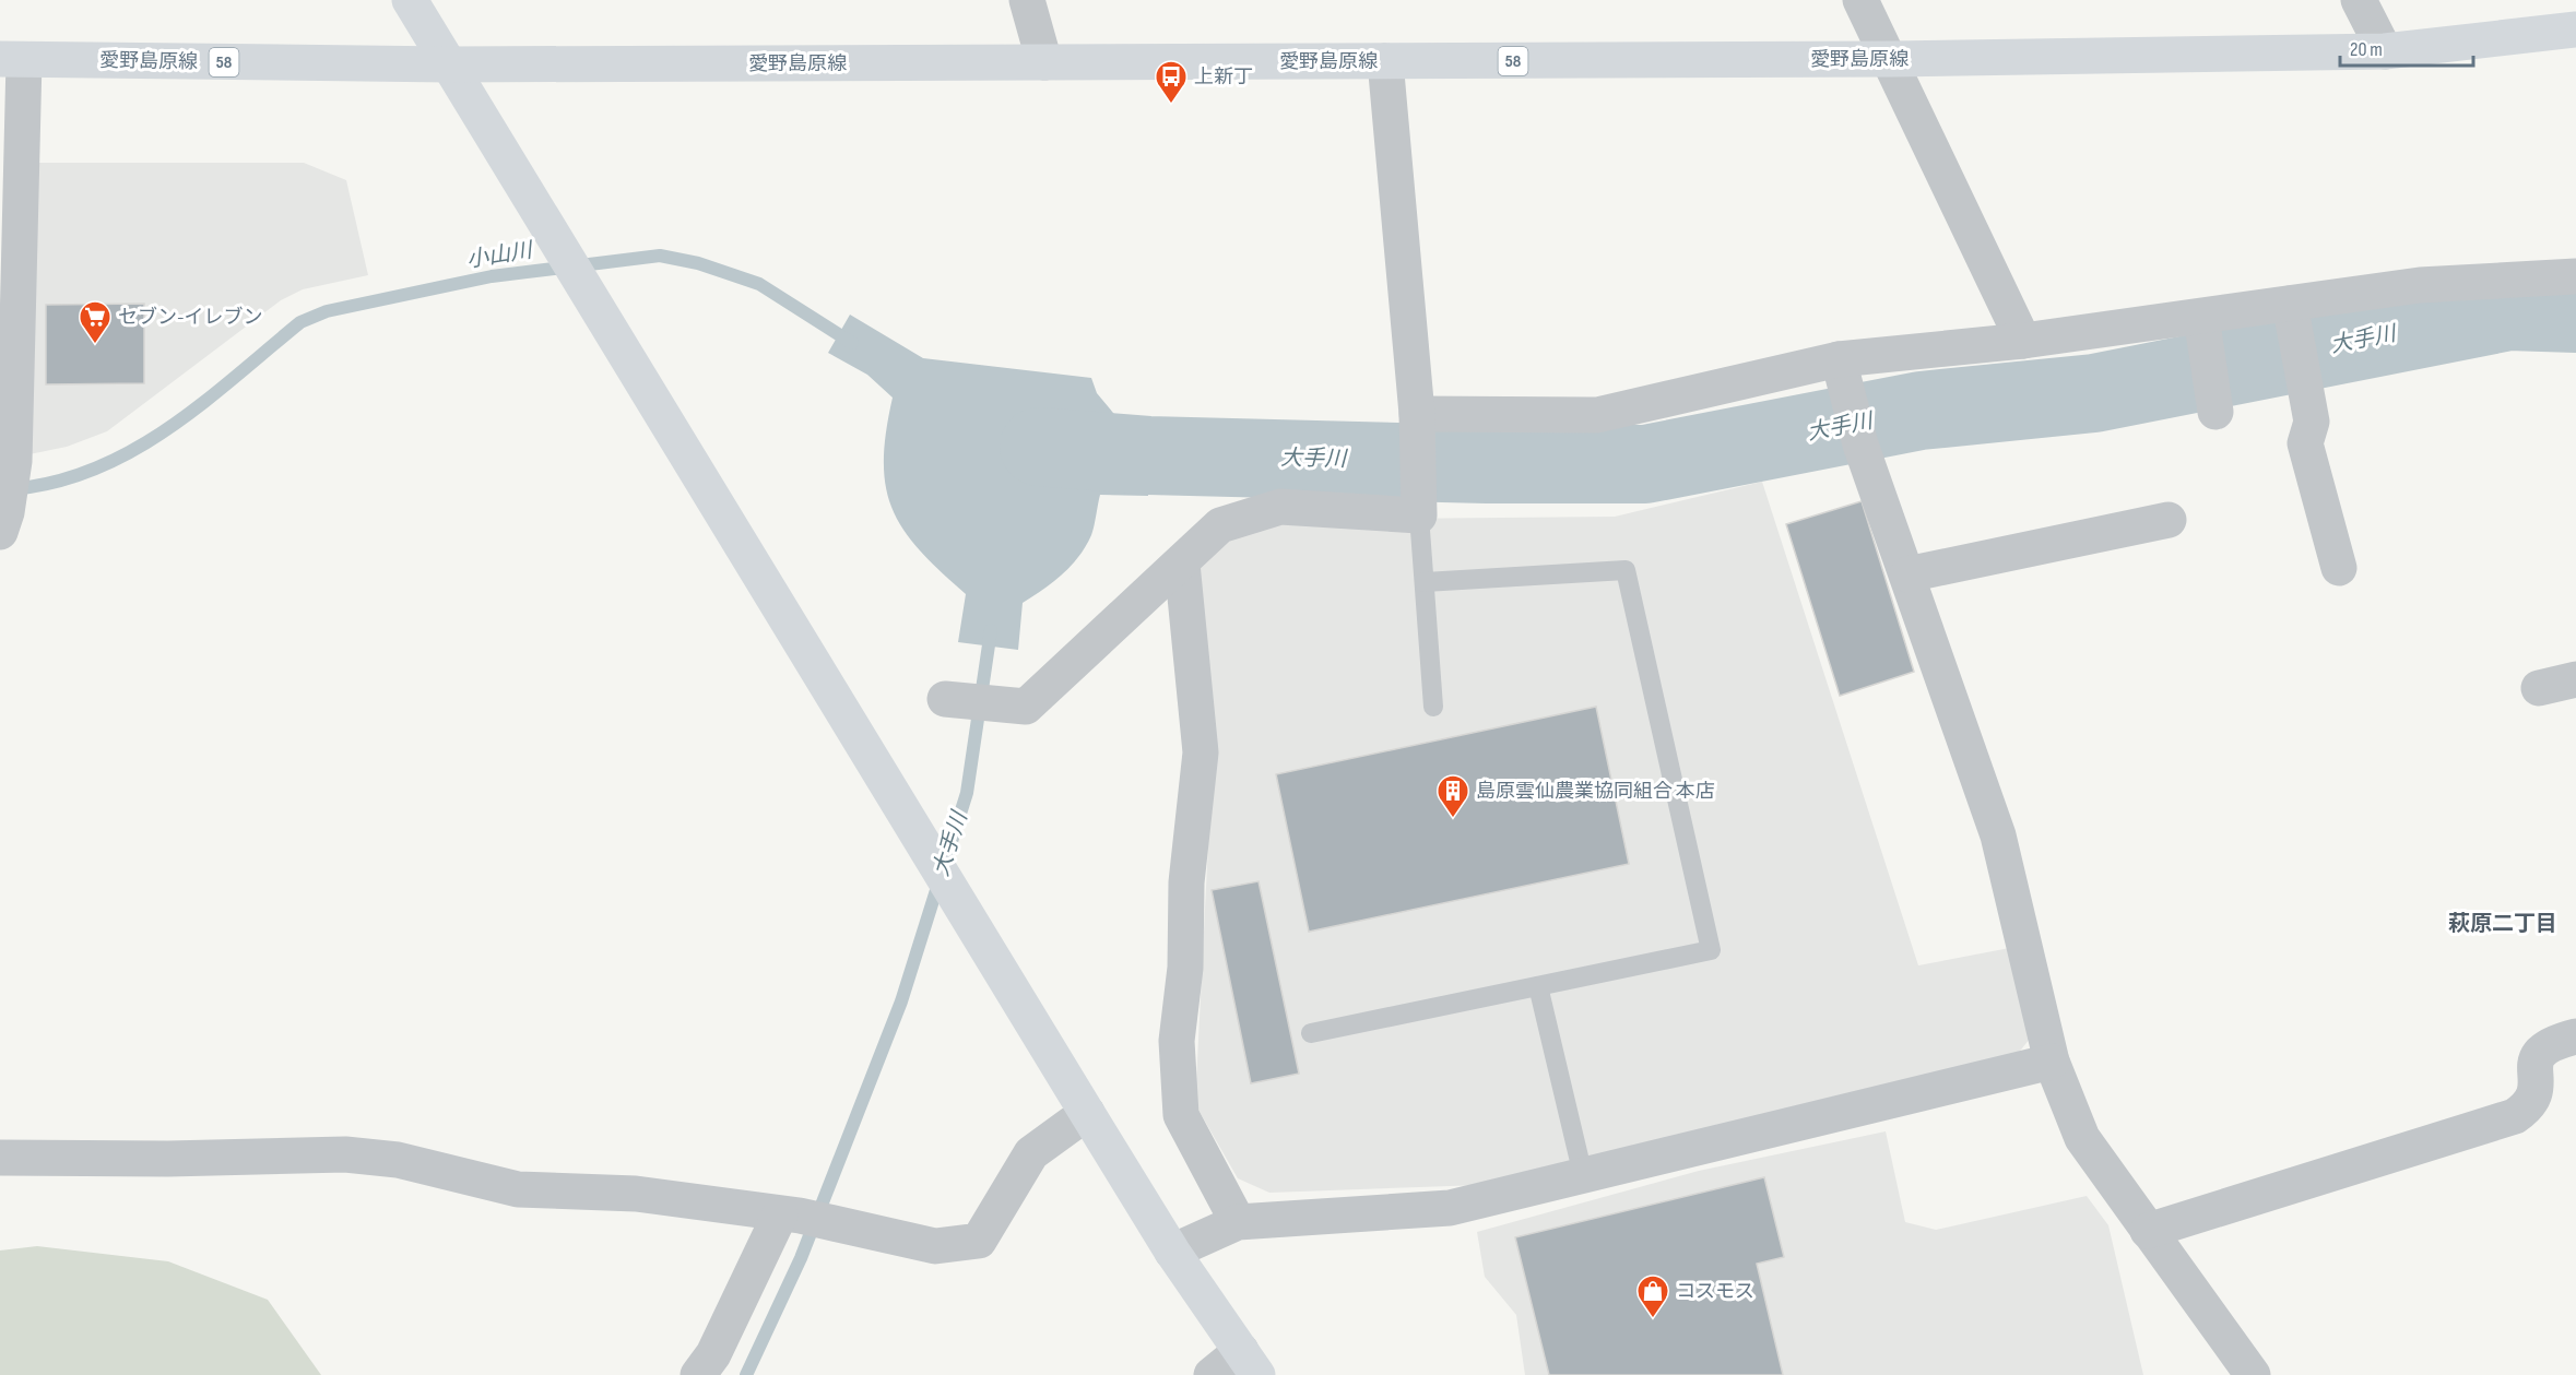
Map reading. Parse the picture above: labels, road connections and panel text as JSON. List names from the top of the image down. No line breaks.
{"streets":{"main road":["愛野島原線","58"]},"districts":["萩原二丁目"],"water":["小山川","大手川"],"places":{"bus stop":["上新丁"],"supermarket":["セブン-イレブン"],"building":["島原雲仙農業協同組合 本店"],"shop":["コスモス"]},"scale_bar":"20 m"}
